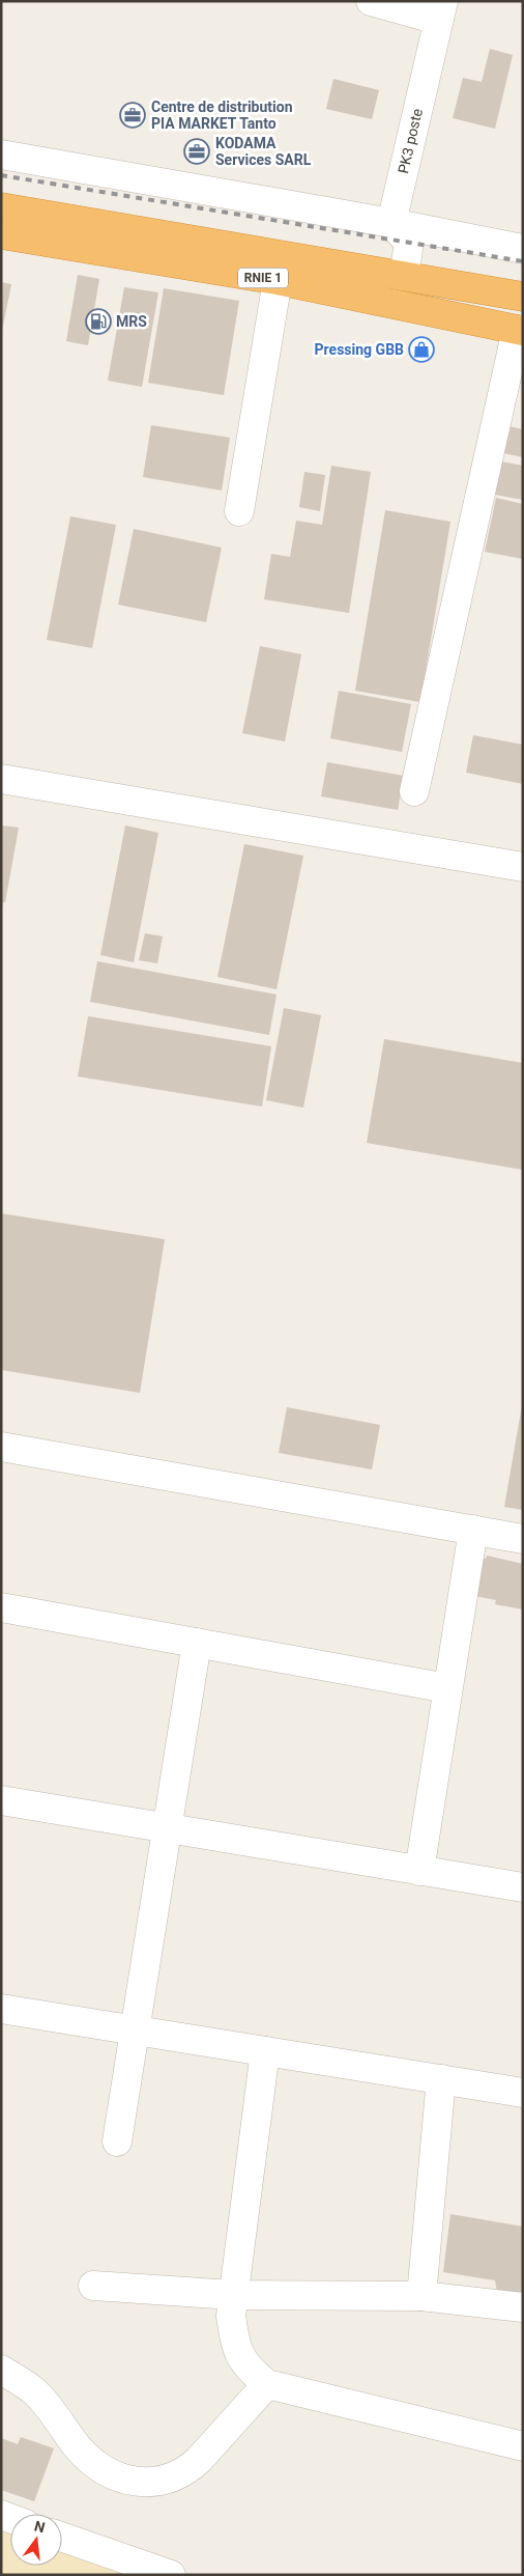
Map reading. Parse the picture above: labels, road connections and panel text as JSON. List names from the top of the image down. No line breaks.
{"streets":{"highway":["RNIE 1"],"street":["PK3 poste"]},"places":{"office":["Centre de distribution PIA MARKET Tanto","KODAMA Services SARL"],"fuel station":["MRS"],"shop":["Pressing GBB"]},"north":"top"}
